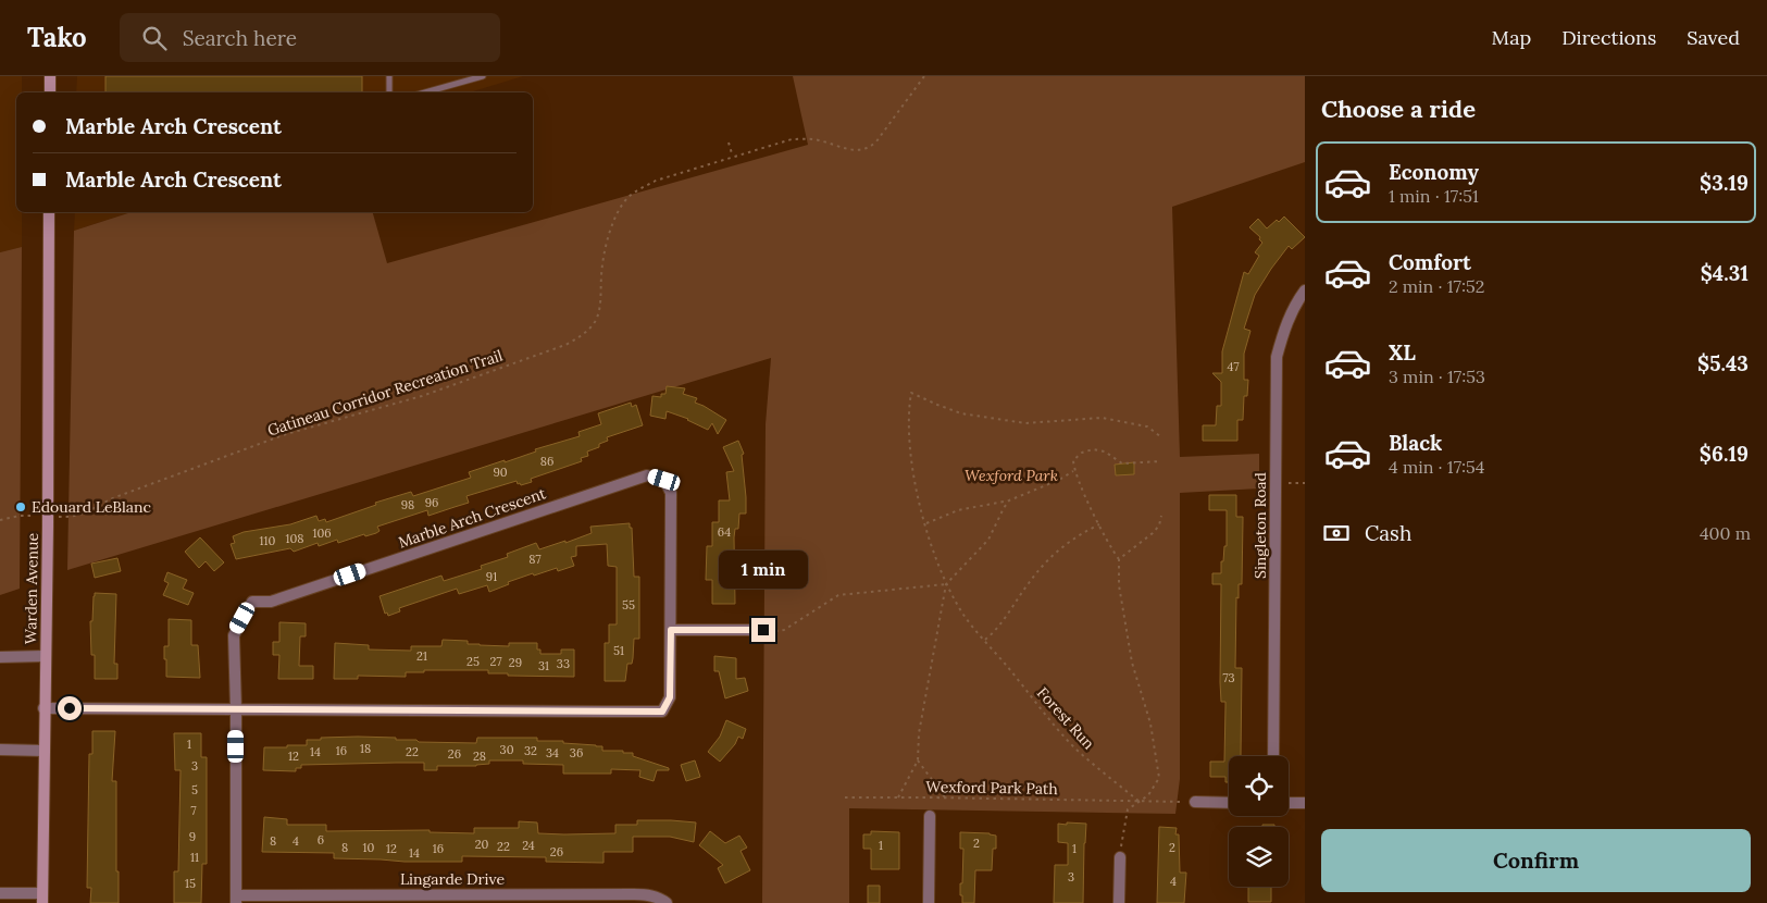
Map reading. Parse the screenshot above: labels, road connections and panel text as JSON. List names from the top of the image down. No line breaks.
{"streets":{"main road":["Warden Avenue"],"street":["Marble Arch Crescent","Singleton Road","Lingarde Drive"],"path":["Gatineau Corridor Recreation Trail","Forest Run","Wexford Park Path"]},"crossings":[["Marble Arch Crescent","Warden Avenue"],["Forest Run","Wexford Park Path"]],"parks":["Wexford Park"],"places":["Edouard LeBlanc"],"house_numbers":["47","86","90","96","98","64","106","108","110","87","91","55","51","21","25","27","29","33","31","73","1","18","30","16","32","14","22","34","36","26","12","28","3","5","7","9","6","8","4","2","20","24","1","22","8","10","2","12","16","1","26","14","11","3","4","15"],"page":{"header":"Tako","search":"Search here","nav":["Map","Directions","Saved"],"heading":"Choose a ride","banner":["Marble Arch Crescent","Marble Arch Crescent"],"list":[{"name":"Economy","note":"1 min · 17:51","value":"$3.19"},{"name":"Comfort","note":"2 min · 17:52","value":"$4.31"},{"name":"XL","note":"3 min · 17:53","value":"$5.43"},{"name":"Black","note":"4 min · 17:54","value":"$6.19"}],"pay":["Cash","400 m"],"bubble":"1 min","buttons":"Confirm"}}
